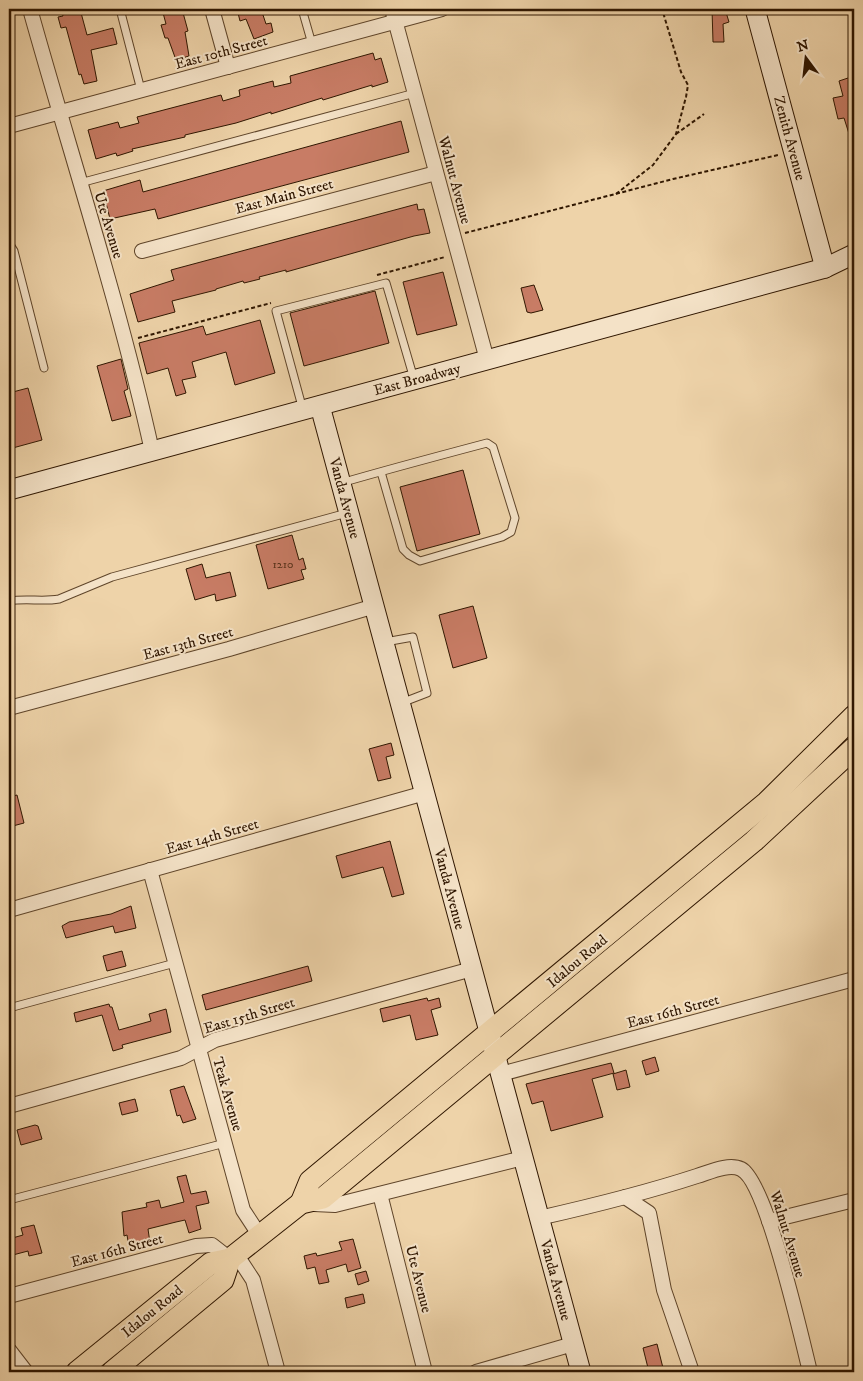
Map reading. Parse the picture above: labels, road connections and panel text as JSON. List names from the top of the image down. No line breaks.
{"streets":{"main road":["Idalou Road"],"street":["East 10th Street","Zenith Avenue","Walnut Avenue","East Main Street","Ute Avenue","East Broadway","Vanda Avenue","East 13th Street","East 14th Street","East 16th Street","East 15th Street","Teak Avenue"]},"crossings":[["East 10th Street","Walnut Avenue"],["East 10th Street","Ute Avenue"],["Zenith Avenue","East Broadway"],["Walnut Avenue","East Main Street"],["Walnut Avenue","East Broadway"],["Walnut Avenue","Vanda Avenue"],["Ute Avenue","East Broadway"],["East Broadway","Vanda Avenue"],["Vanda Avenue","East 13th Street"],["Vanda Avenue","East 14th Street"],["Vanda Avenue","Idalou Road"],["Vanda Avenue","East 16th Street"],["Vanda Avenue","East 15th Street"],["East 14th Street","Teak Avenue"],["Idalou Road","East 16th Street"],["Idalou Road","Teak Avenue"],["East 15th Street","Teak Avenue"]],"house_numbers":["1210"],"north":"top"}
